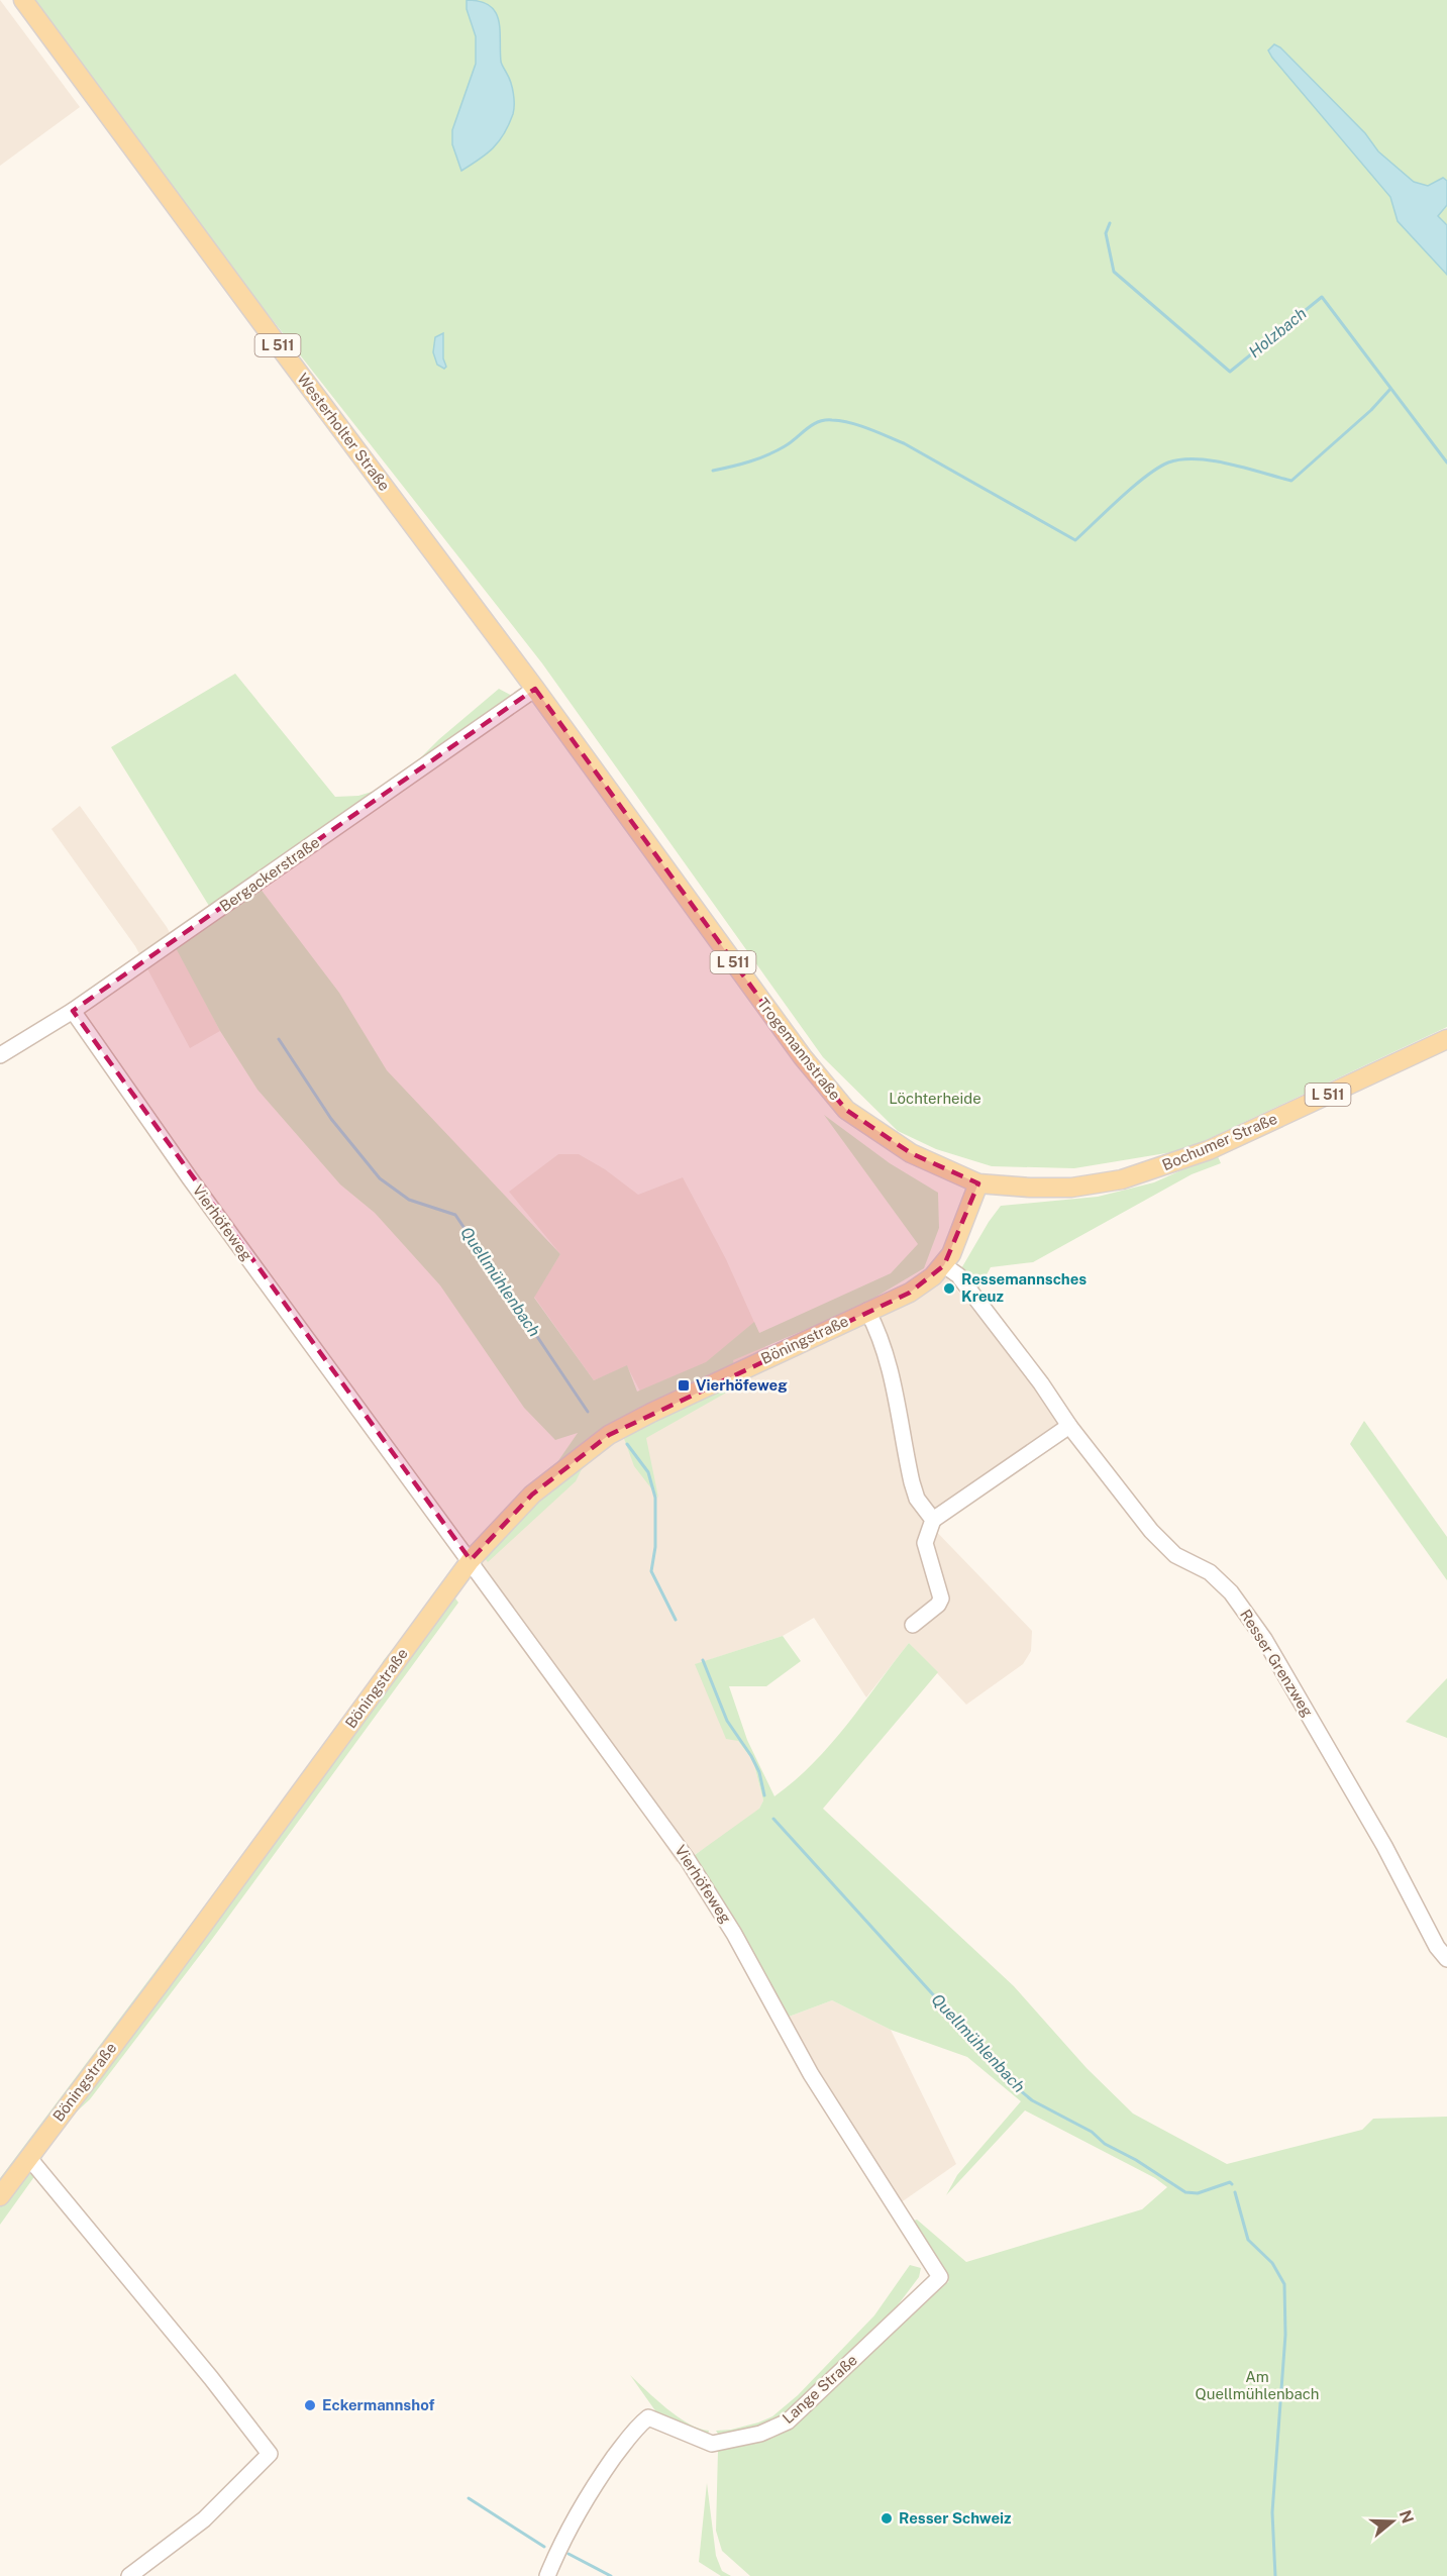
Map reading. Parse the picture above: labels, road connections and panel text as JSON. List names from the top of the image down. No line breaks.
{"streets":{"main road":["L 511","Westerholter Straße","Trogemannstraße","Bochumer Straße","Böningstraße"],"street":["Bergackerstraße","Vierhöfeweg","Resser Grenzweg","Lange Straße"]},"crossings":[["Westerholter Straße","Bergackerstraße"],["Westerholter Straße","Trogemannstraße"],["Bergackerstraße","Trogemannstraße"],["Bergackerstraße","Vierhöfeweg"],["Trogemannstraße","Bochumer Straße"],["Trogemannstraße","Böningstraße"],["Bochumer Straße","Böningstraße"],["Vierhöfeweg","Böningstraße"],["Vierhöfeweg","Lange Straße"],["Böningstraße","Resser Grenzweg"]],"water":["Holzbach","Quellmühlenbach"],"parks":["Löchterheide","Am Quellmühlenbach"],"places":{"other":["Ressemannsches Kreuz","Eckermannshof","Resser Schweiz"],"transit":["Vierhöfeweg"]},"north":"right"}
